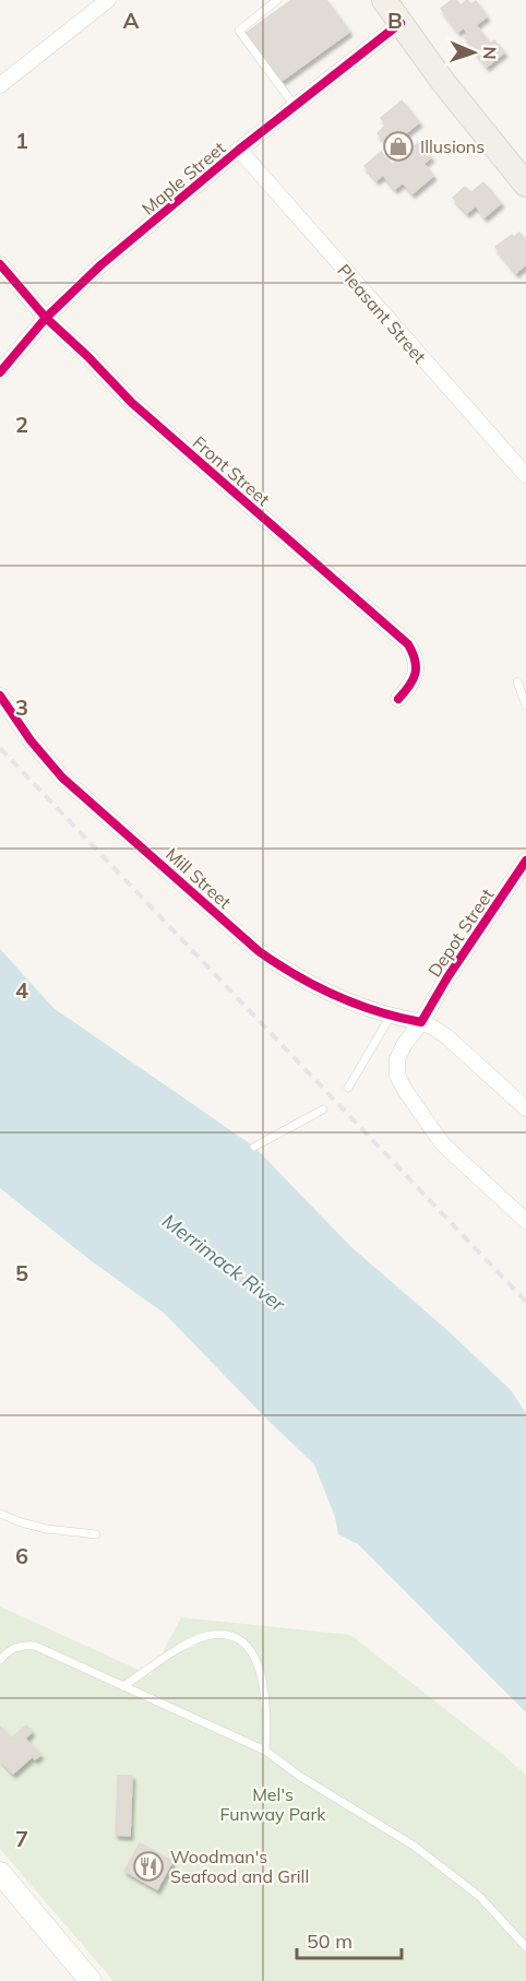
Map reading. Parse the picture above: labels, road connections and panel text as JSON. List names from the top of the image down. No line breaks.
{"streets":{"street":["Maple Street","Pleasant Street","Front Street","Mill Street","Depot Street"]},"crossings":[["Maple Street","Pleasant Street"],["Maple Street","Front Street"],["Mill Street","Depot Street"]],"water":["Merrimack River"],"parks":["Mel's Funway Park"],"places":{"shop":["Illusions"],"restaurant":["Woodman's Seafood and Grill"]},"scale_bar":"50 m","north":"right","grid":{"columns":["A","B"],"rows":["1","2","3","4","5","6","7"]}}
